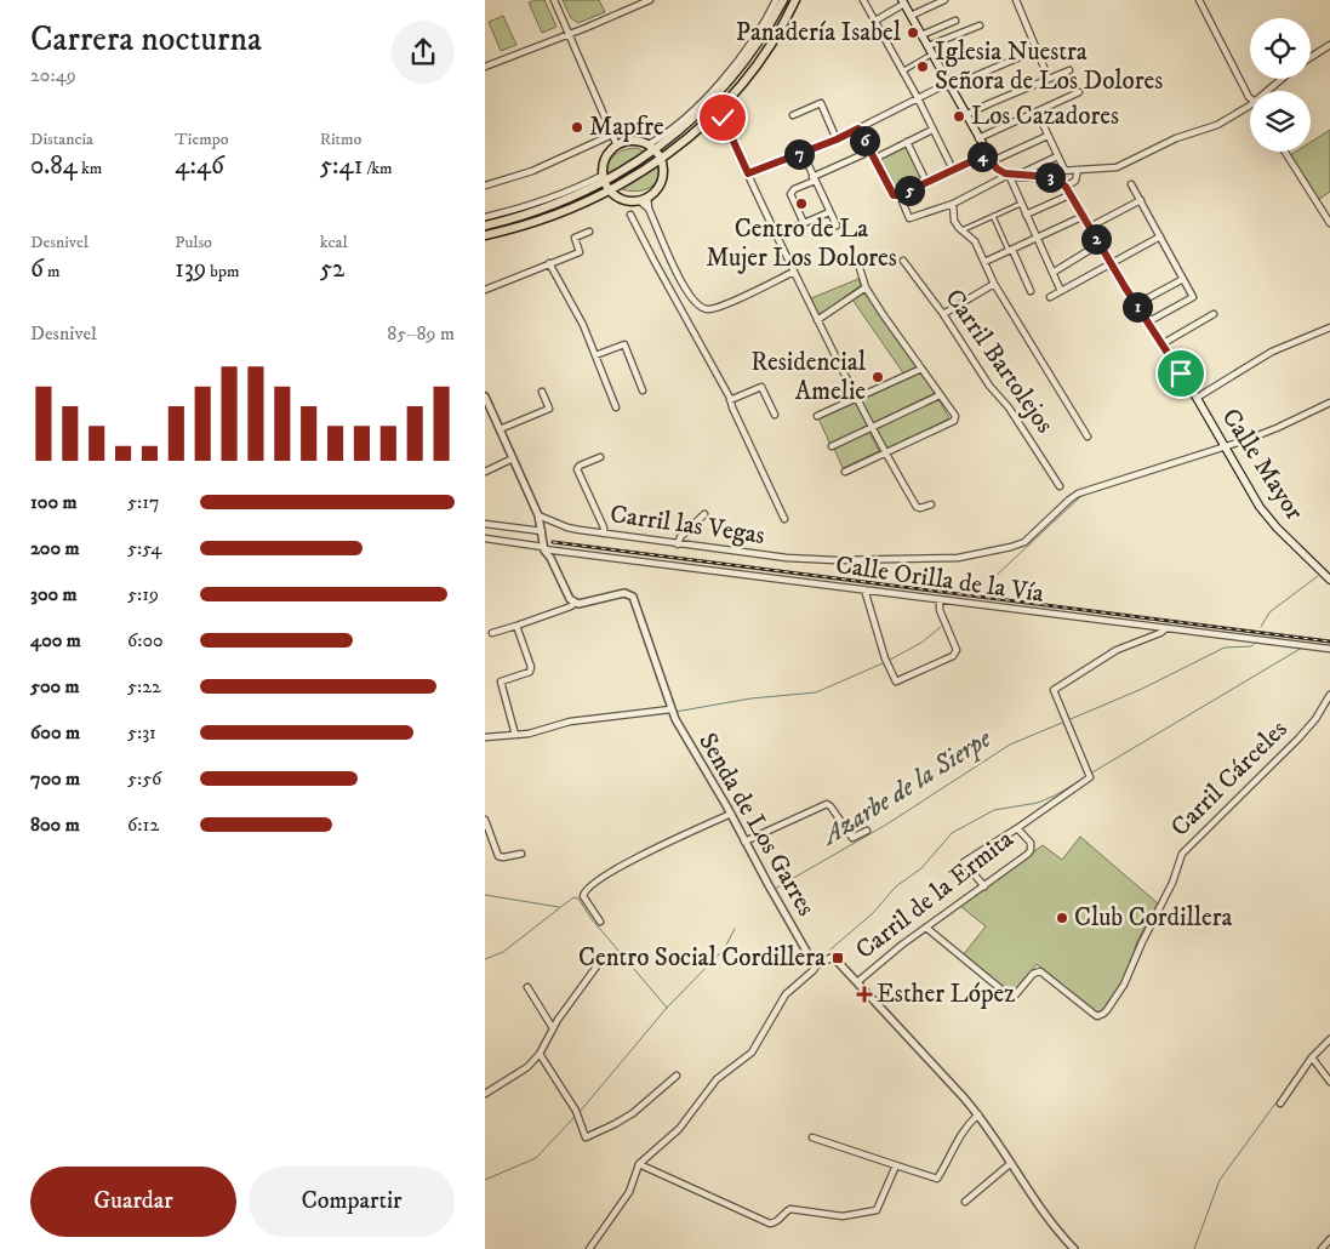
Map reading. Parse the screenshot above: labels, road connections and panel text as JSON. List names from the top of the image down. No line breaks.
{"streets":{"main road":["Calle Mayor"],"street":["Carril Bartolejos","Carril las Vegas","Calle Orilla de la Vía","Carril Cárceles","Senda de Los Garres","Carril de la Ermita"]},"crossings":[["Calle Mayor","Carril las Vegas"],["Calle Orilla de la Vía","Carril de la Ermita"],["Carril Cárceles","Carril de la Ermita"]],"water":["Azarbe de la Sierpe"],"places":{"other":["Panadería Isabel","Iglesia Nuestra Señora de Los Dolores","Los Cazadores","Mapfre","Centro de La Mujer Los Dolores","Residencial Amelie","Club Cordillera"],"transit":["Centro Social Cordillera"],"health":["Esther López"]},"page":{"heading":["Carrera nocturna","20:49"],"stats":[["Distancia","0.84 km"],["Tiempo","4:46"],["Ritmo","5:41 /km"],["Desnivel","6 m"],["Pulso","139 bpm"],["kcal","52"]],"pins":["6","7","4","3","5","2","1"],"chart":["Desnivel","85–89 m"],"list":[{"name":"100 m","note":"5:17"},{"name":"200 m","note":"5:54"},{"name":"300 m","note":"5:19"},{"name":"400 m","note":"6:00"},{"name":"500 m","note":"5:22"},{"name":"600 m","note":"5:31"},{"name":"700 m","note":"5:56"},{"name":"800 m","note":"6:12"}],"buttons":["Guardar","Compartir"]}}
